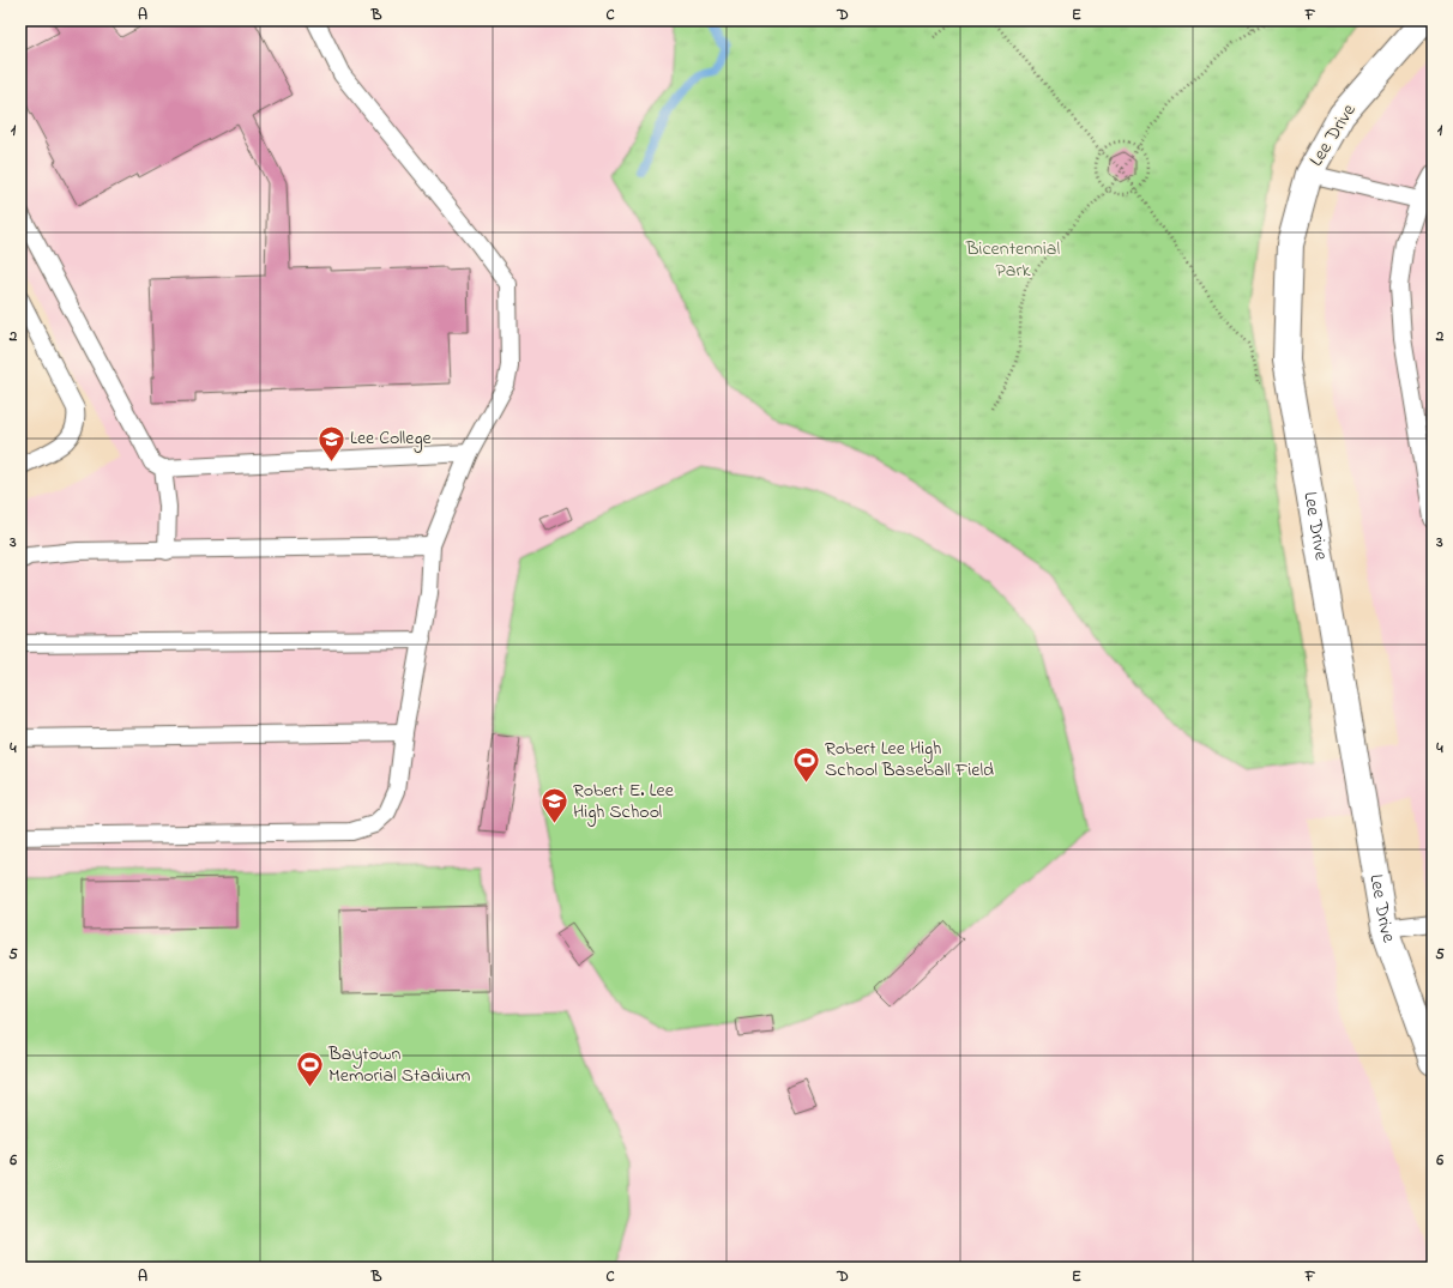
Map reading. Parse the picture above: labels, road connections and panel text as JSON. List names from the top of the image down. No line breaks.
{"streets":{"main road":["Lee Drive"]},"parks":["Bicentennial Park"],"places":{"school or university":["Lee College","Robert E. Lee High School"],"sports":["Robert Lee High School Baseball Field","Baytown Memorial Stadium"]},"grid":{"columns":["A","B","C","D","E","F"],"rows":["1","2","3","4","5","6"]}}
